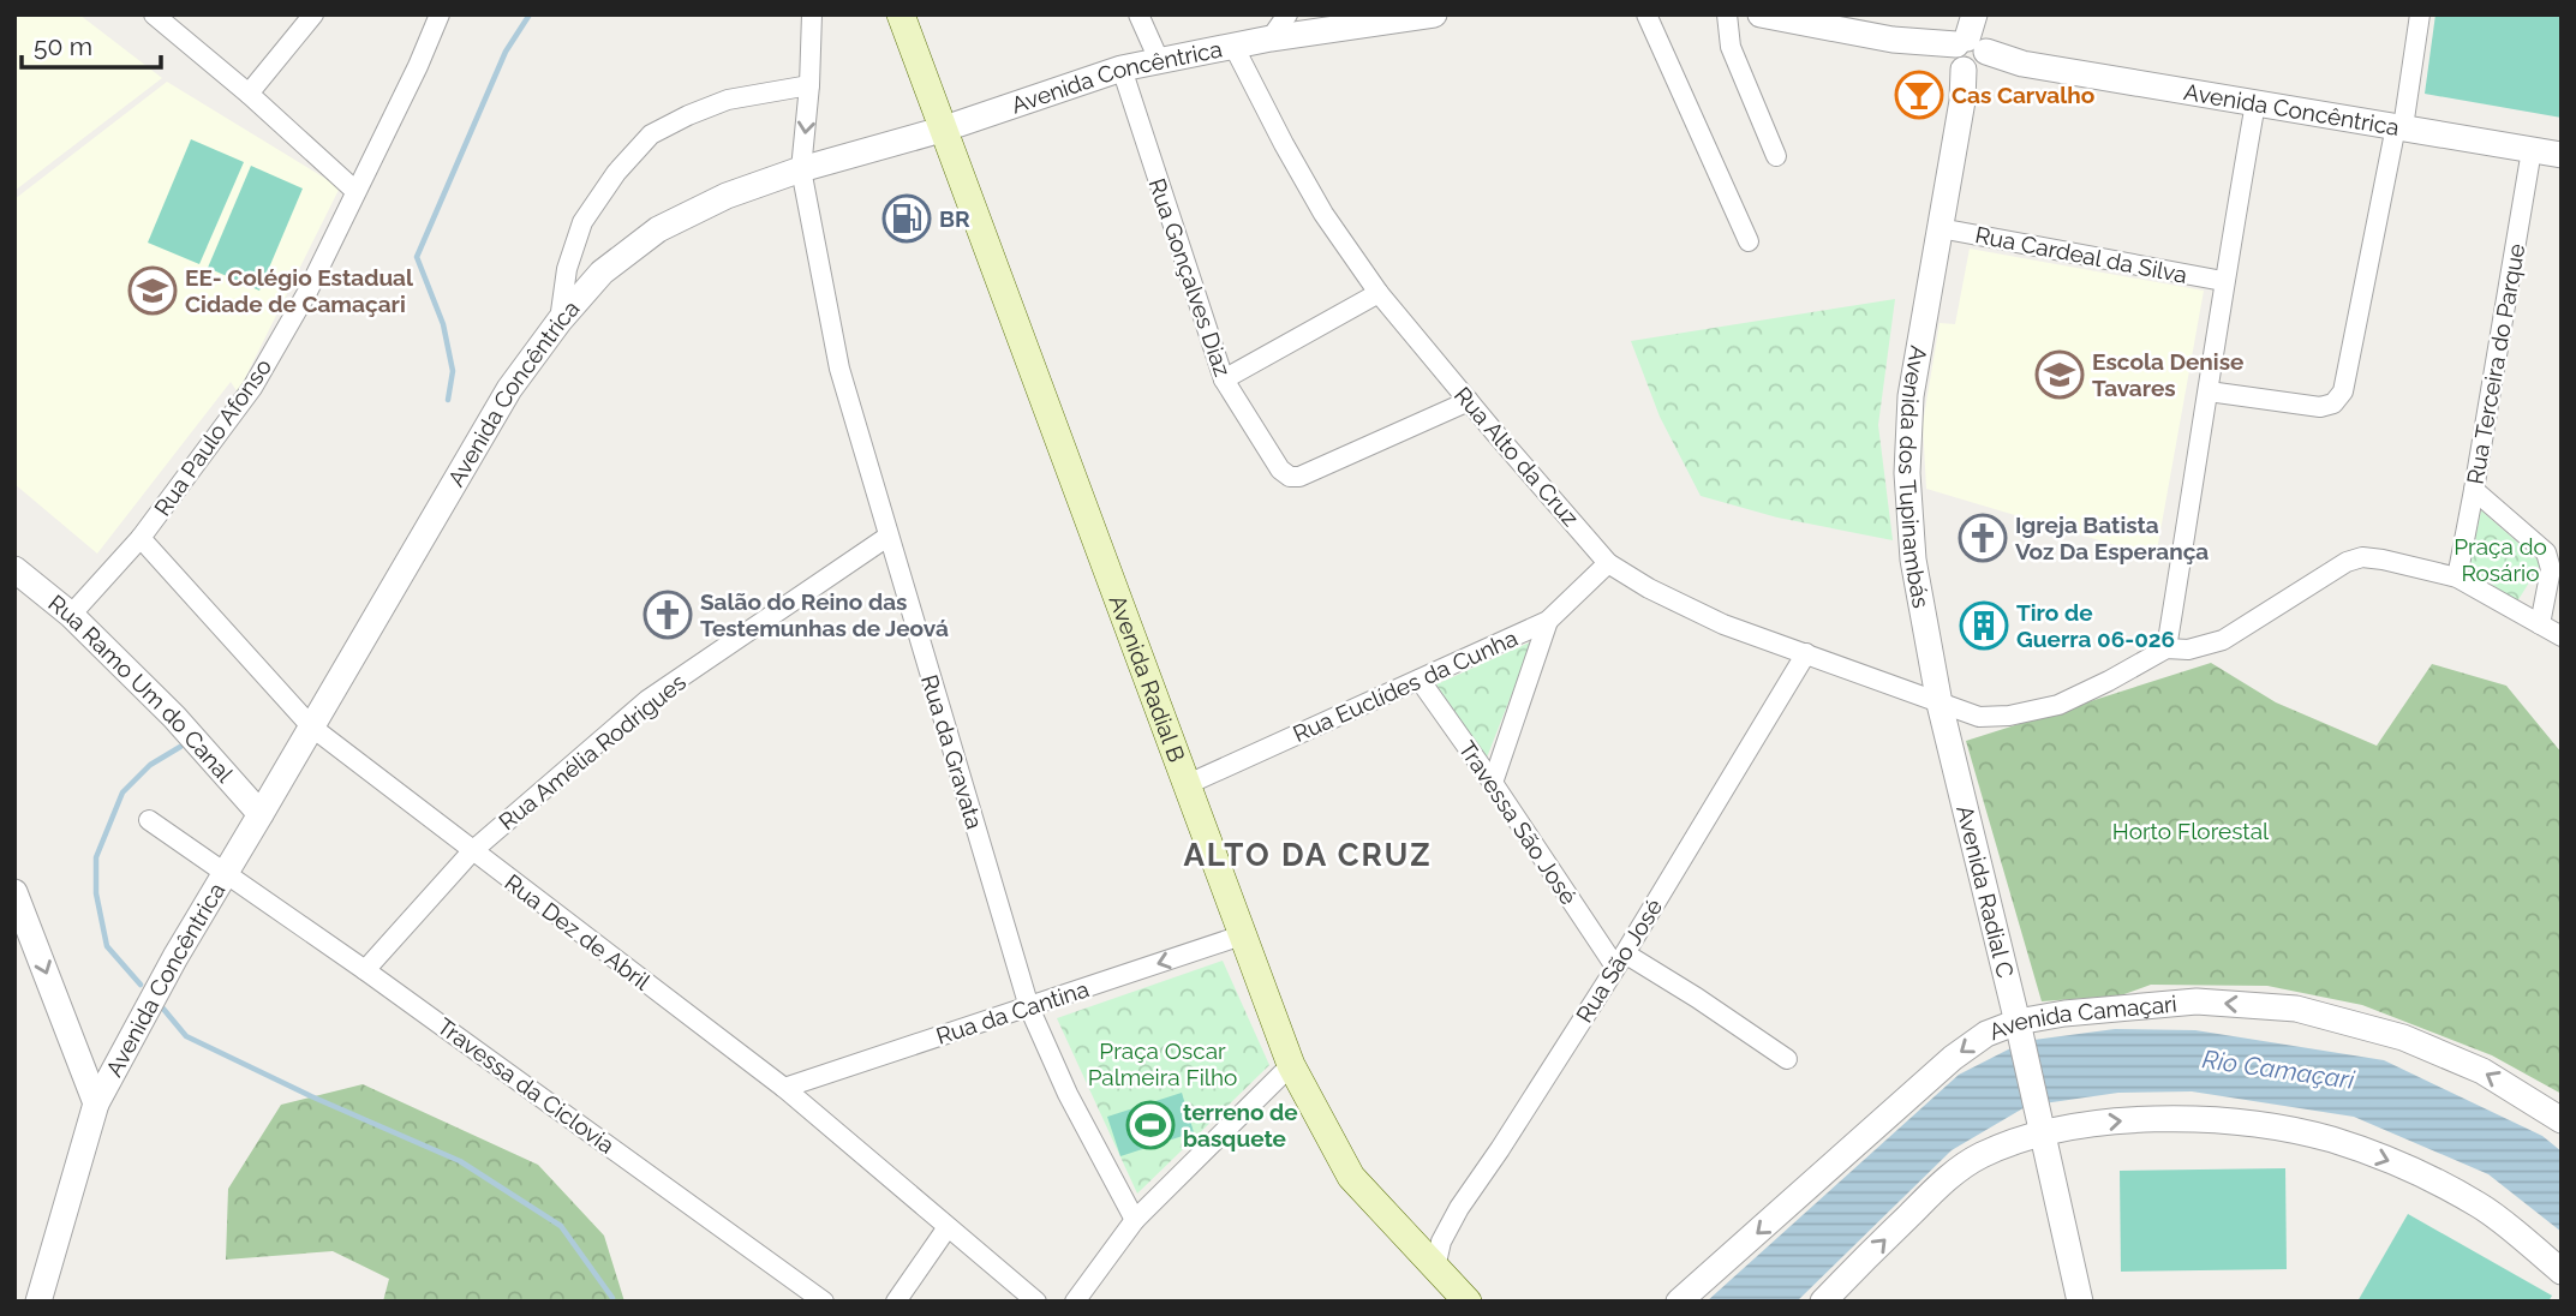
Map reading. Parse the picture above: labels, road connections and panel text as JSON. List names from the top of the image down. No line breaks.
{"streets":{"main road":["Avenida Radial B"],"street":["Avenida Concêntrica","Rua Cardeal da Silva","Rua Gonçalves Diaz","Rua Terceira do Parque","Rua Paulo Afonso","Rua Alto da Cruz","Avenida dos Tupinambás","Rua Euclídes da Cunha","Rua Ramo Um do Canal","Rua Amélia Rodrigues","Rua da Gravata","Travessa São José","Avenida Radial C","Rua Dez de Abril","Rua São José","Rua da Cantina","Avenida Camaçari","Travessa da Ciclovia"]},"crossings":[["Avenida Concêntrica","Rua Gonçalves Diaz"],["Avenida Concêntrica","Rua Terceira do Parque"],["Avenida Concêntrica","Rua Alto da Cruz"],["Avenida Concêntrica","Avenida dos Tupinambás"],["Avenida Concêntrica","Avenida Radial B"],["Avenida Concêntrica","Rua Ramo Um do Canal"],["Avenida Concêntrica","Rua da Gravata"],["Avenida Concêntrica","Rua Dez de Abril"],["Avenida Concêntrica","Travessa da Ciclovia"],["Rua Cardeal da Silva","Avenida dos Tupinambás"],["Rua Gonçalves Diaz","Rua Alto da Cruz"],["Rua Paulo Afonso","Rua Ramo Um do Canal"],["Rua Paulo Afonso","Rua Dez de Abril"],["Rua Alto da Cruz","Avenida dos Tupinambás"],["Rua Alto da Cruz","Rua Euclídes da Cunha"],["Rua Alto da Cruz","Avenida Radial C"],["Rua Alto da Cruz","Rua São José"],["Avenida dos Tupinambás","Avenida Radial C"],["Avenida Radial B","Rua Euclídes da Cunha"],["Avenida Radial B","Rua São José"],["Avenida Radial B","Rua da Cantina"],["Rua Euclídes da Cunha","Travessa São José"],["Rua Amélia Rodrigues","Rua da Gravata"],["Rua Amélia Rodrigues","Rua Dez de Abril"],["Rua Amélia Rodrigues","Travessa da Ciclovia"],["Rua da Gravata","Rua da Cantina"],["Travessa São José","Rua São José"],["Avenida Radial C","Avenida Camaçari"],["Rua Dez de Abril","Rua da Cantina"]],"one_way":["Rua da Cantina","Avenida Camaçari"],"districts":["ALTO DA CRUZ"],"water":["Rio Camaçari"],"parks":["Praça do Rosário","Horto Florestal","Praça Oscar Palmeira Filho"],"places":{"bar":["Cas Carvalho"],"fuel station":["BR"],"school or university":["EE- Colégio Estadual Cidade de Camaçari","Escola Denise Tavares"],"church":["Igreja Batista Voz Da Esperança","Salão do Reino das Testemunhas de Jeová"],"building":["Tiro de Guerra 06-026"],"sports":["terreno de basquete"]},"scale_bar":"50 m"}
